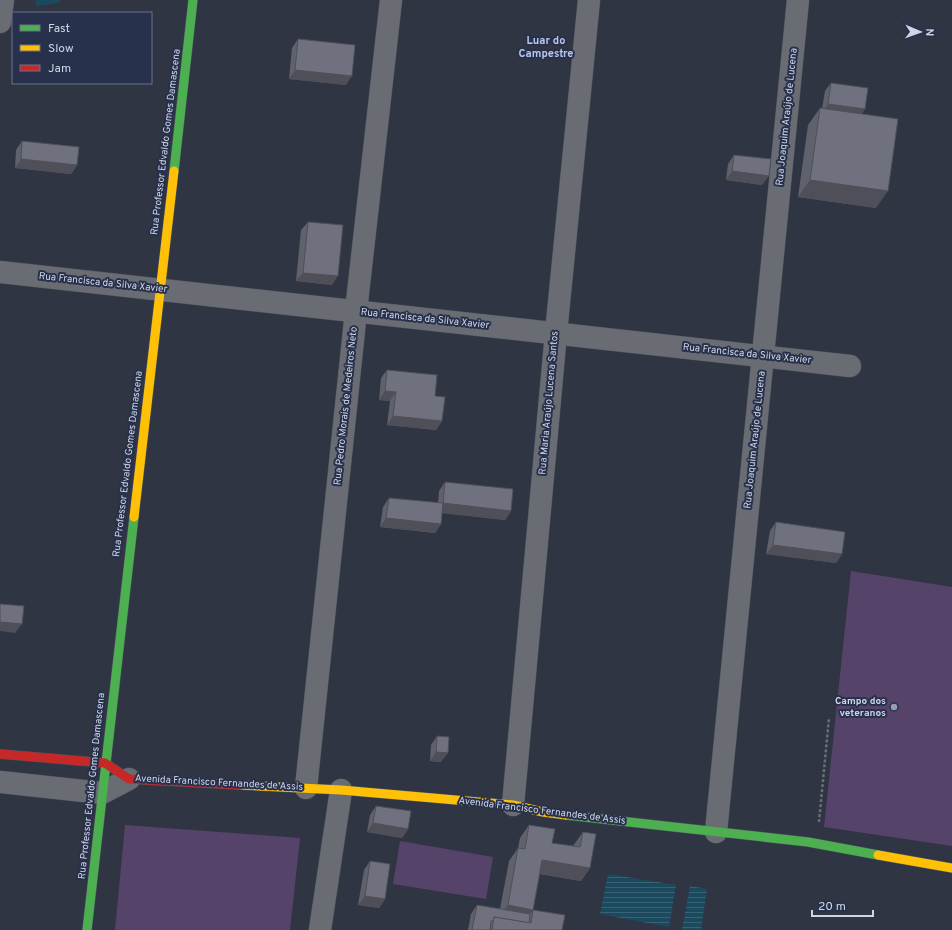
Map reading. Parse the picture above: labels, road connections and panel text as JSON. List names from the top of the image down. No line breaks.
{"streets":{"street":["Rua Joaquim Araújo de Lucena","Rua Professor Edvaldo Gomes Damascena","Rua Francisca da Silva Xavier","Rua Maria Araújo Lucena Santos","Rua Pedro Morais de Medeiros Neto","Avenida Francisco Fernandes de Assis"]},"crossings":[["Rua Joaquim Araújo de Lucena","Rua Francisca da Silva Xavier"],["Rua Joaquim Araújo de Lucena","Avenida Francisco Fernandes de Assis"],["Rua Professor Edvaldo Gomes Damascena","Rua Francisca da Silva Xavier"],["Rua Professor Edvaldo Gomes Damascena","Avenida Francisco Fernandes de Assis"],["Rua Francisca da Silva Xavier","Rua Maria Araújo Lucena Santos"],["Rua Francisca da Silva Xavier","Rua Pedro Morais de Medeiros Neto"],["Rua Maria Araújo Lucena Santos","Avenida Francisco Fernandes de Assis"],["Rua Pedro Morais de Medeiros Neto","Avenida Francisco Fernandes de Assis"]],"districts":["Luar do Campestre"],"places":["Campo dos veteranos"],"legend":["Fast","Slow","Jam"],"scale_bar":"20 m","north":"right"}
